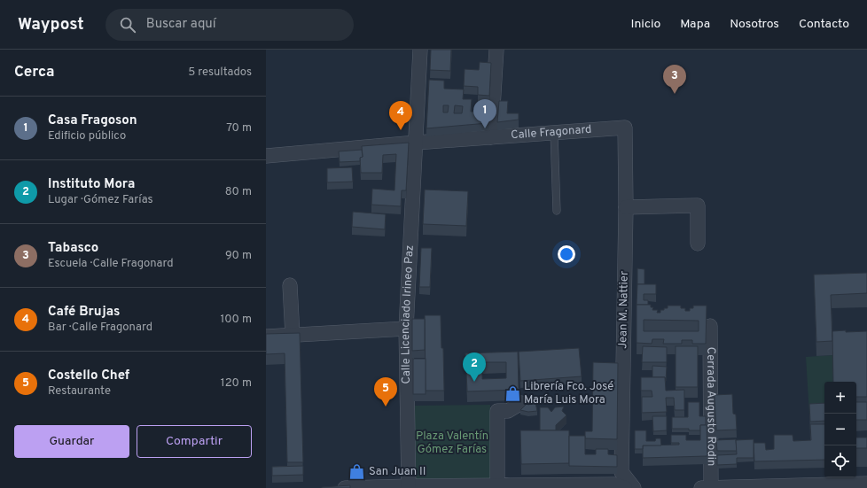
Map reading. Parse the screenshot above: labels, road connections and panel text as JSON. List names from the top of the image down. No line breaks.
{"streets":{"street":["Calle Fragonard","Jean M. Nattier","Calle Licenciado Irineo Paz","Cerrada Augusto Rodin"]},"crossings":[["Calle Fragonard","Jean M. Nattier"],["Calle Fragonard","Calle Licenciado Irineo Paz"]],"parks":["Plaza Valentín Gómez Farías"],"places":{"shop":["Librería Fco. José María Luis Mora","San Juan II"]},"page":{"header":"Waypost","search":"Buscar aquí","nav":["Inicio","Mapa","Nosotros","Contacto"],"heading":["Cerca","5 resultados"],"pins":["3","1","4","2","5"],"list":[{"mark":"1","name":"Casa Fragoson","note":"Edificio público","value":"70 m"},{"mark":"2","name":"Instituto Mora","note":"Lugar · Gómez Farías","value":"80 m"},{"mark":"3","name":"Tabasco","note":"Escuela · Calle Fragonard","value":"90 m"},{"mark":"4","name":"Café Brujas","note":"Bar · Calle Fragonard","value":"100 m"},{"mark":"5","name":"Costello Chef","note":"Restaurante","value":"120 m"}],"map_buttons":["+","−"],"buttons":["Guardar","Compartir"]}}
